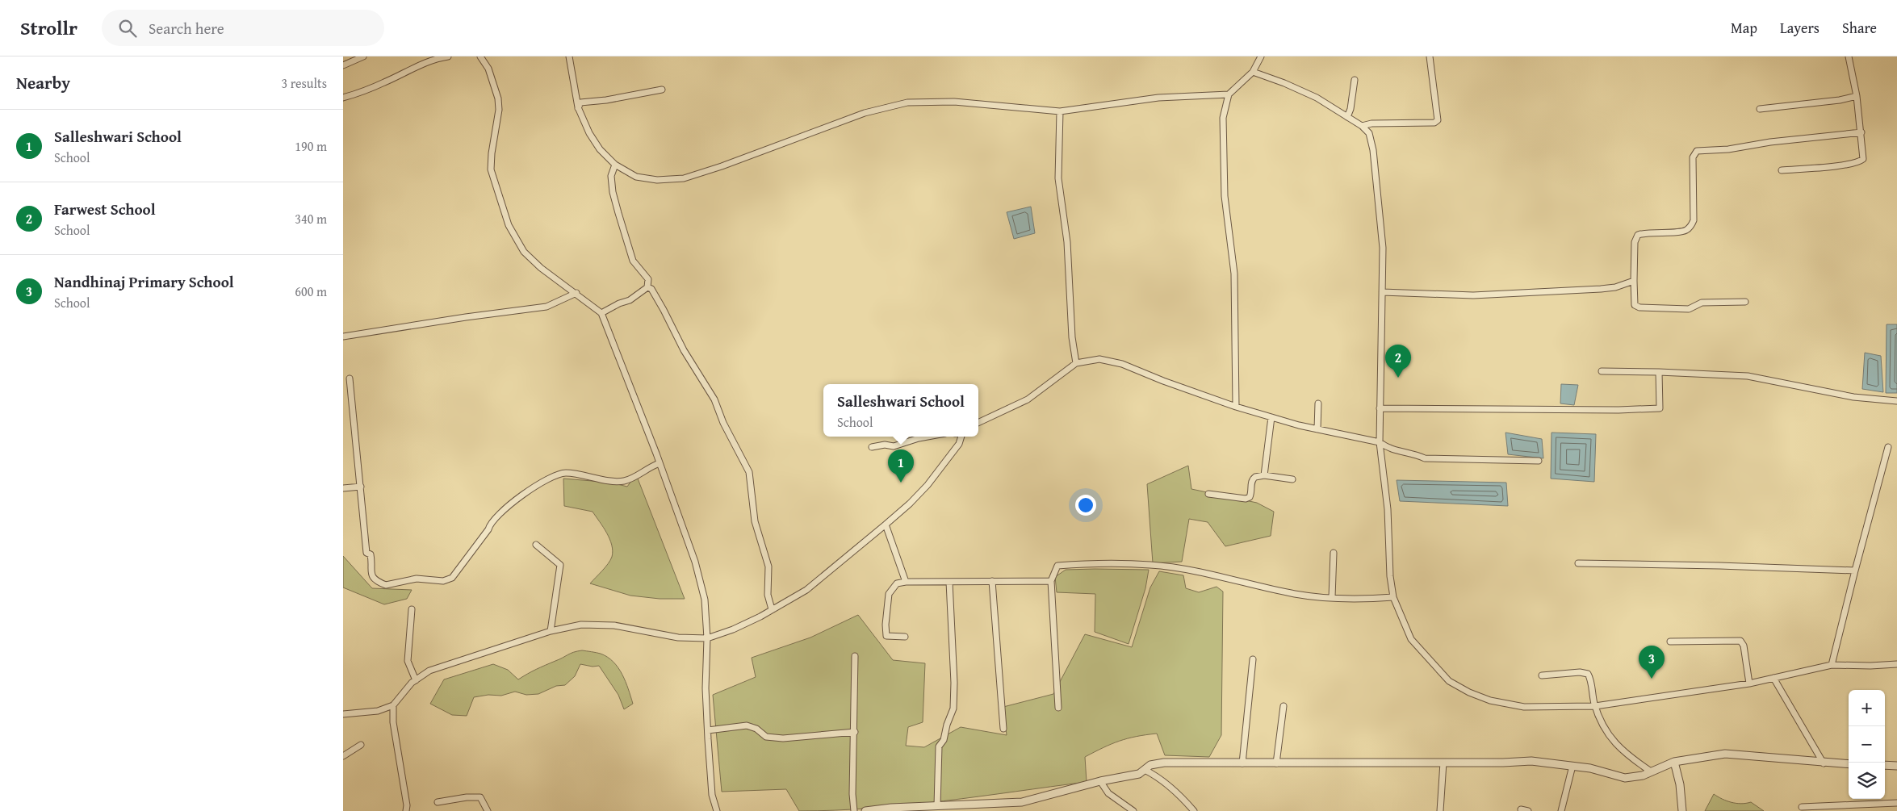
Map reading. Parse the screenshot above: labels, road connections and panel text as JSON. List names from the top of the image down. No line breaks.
{"page":{"header":"Strollr","search":"Search here","nav":["Map","Layers","Share"],"heading":["Nearby","3 results"],"list":[{"mark":"1","name":"Salleshwari School","note":"School","value":"190 m"},{"mark":"2","name":"Farwest School","note":"School","value":"340 m"},{"mark":"3","name":"Nandhinaj Primary School","note":"School","value":"600 m"}],"pins":["2","1","3"],"popup":["Salleshwari School","School"],"map_buttons":["+","−"]}}
